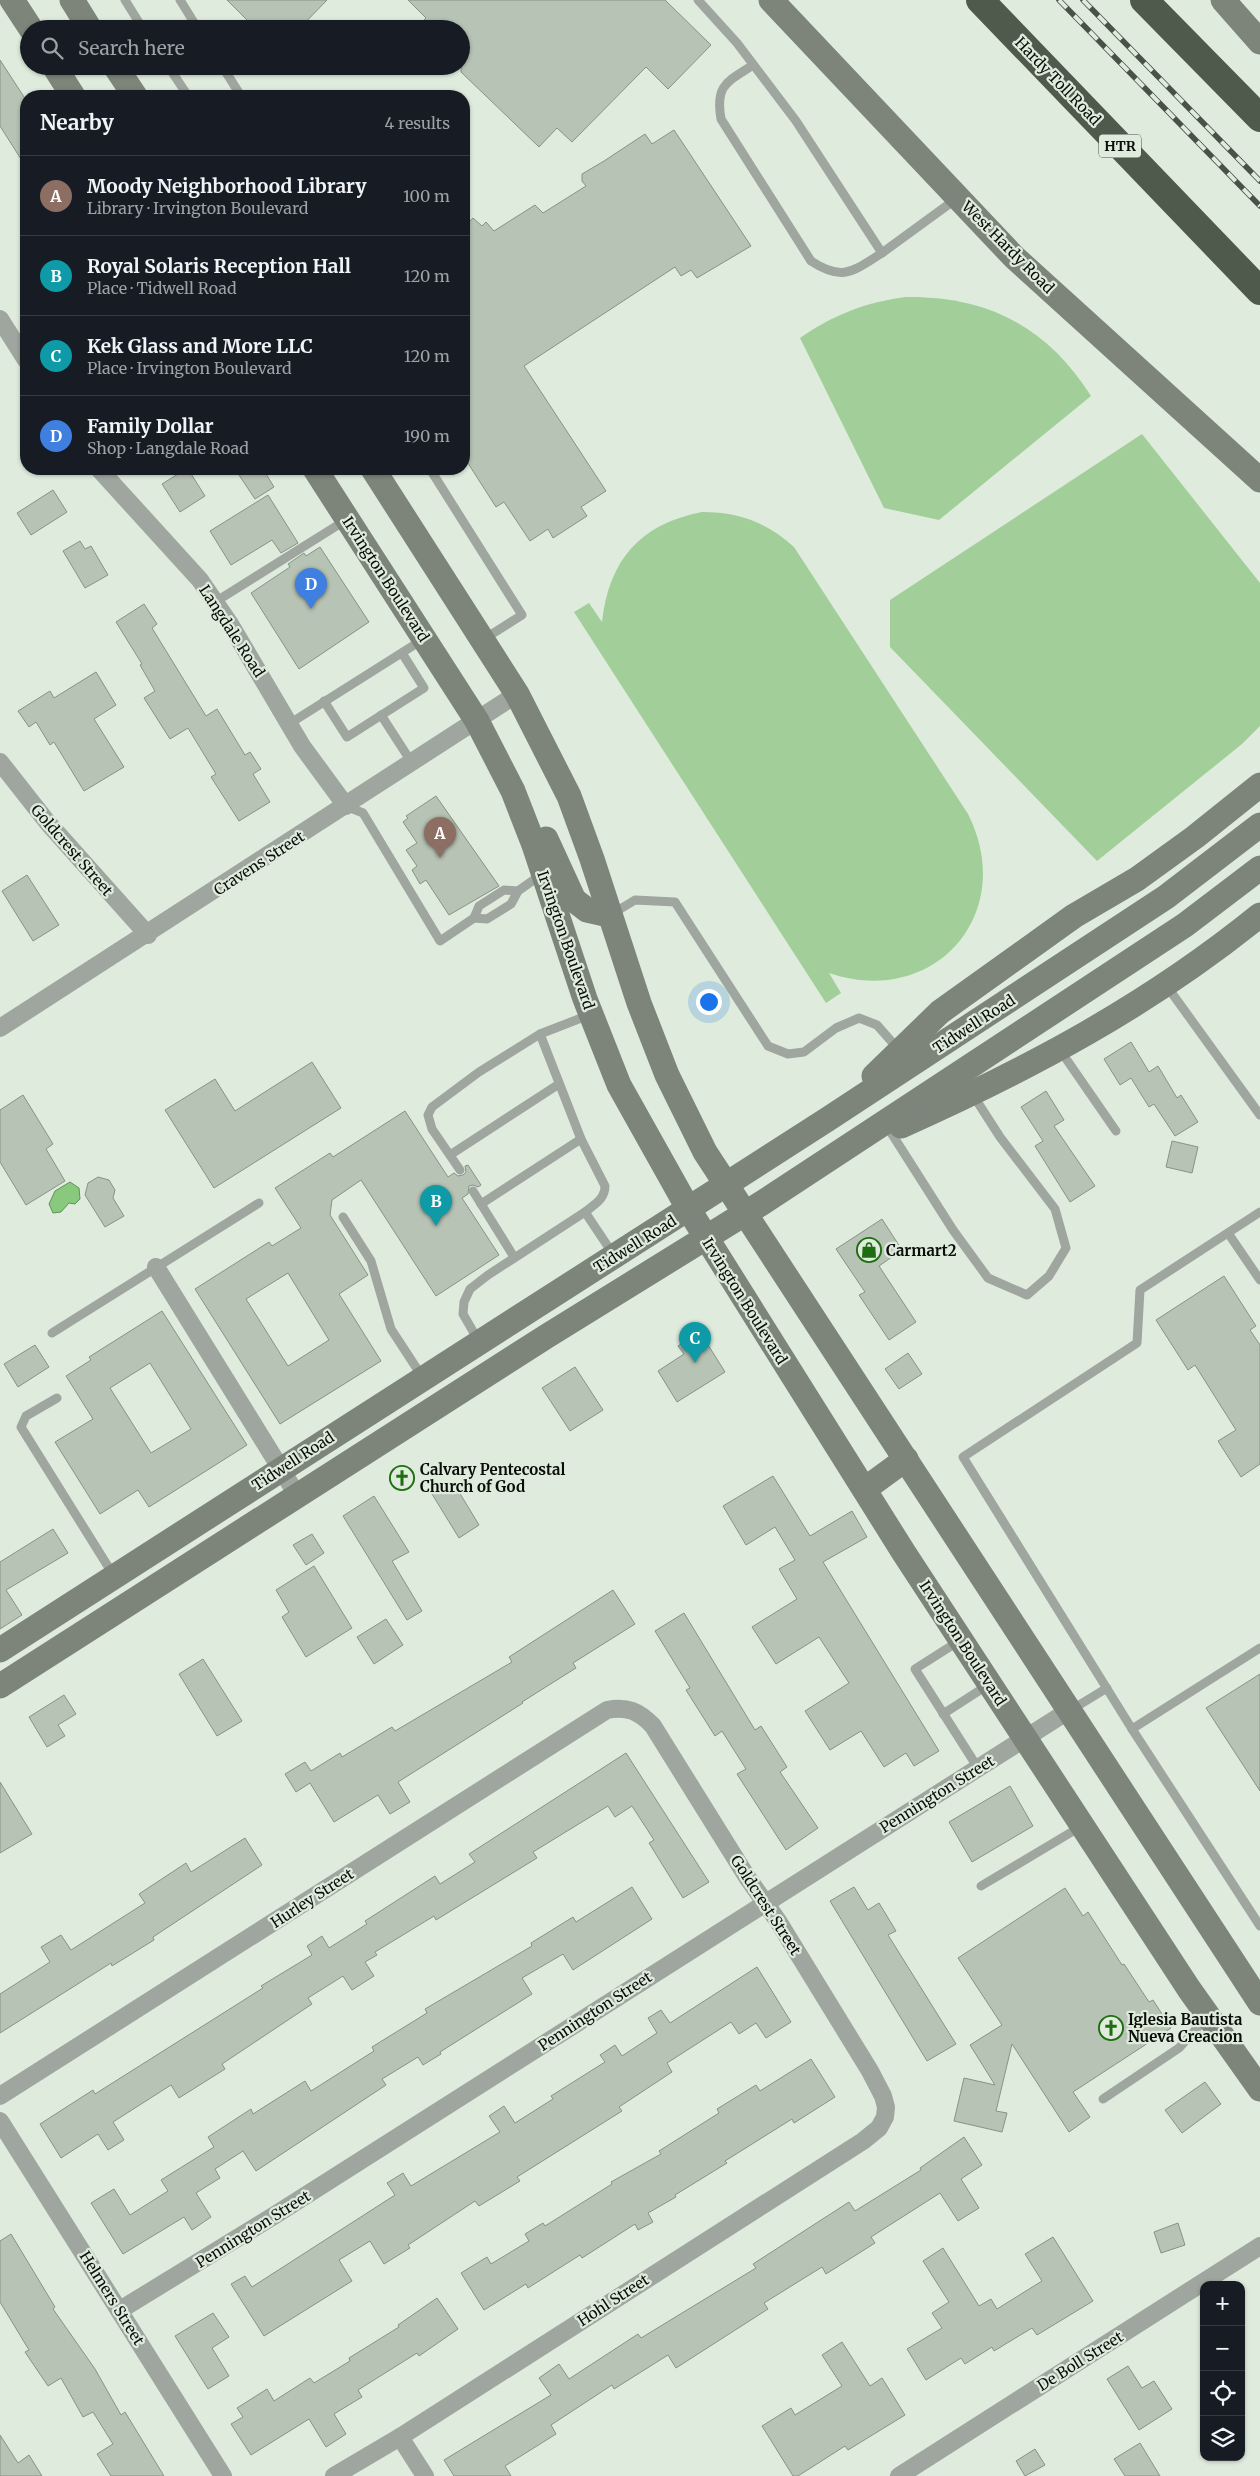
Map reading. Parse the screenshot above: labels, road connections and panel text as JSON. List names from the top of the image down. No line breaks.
{"streets":{"highway":["Hardy Toll Road","HTR"],"main road":["West Hardy Road","Irvington Boulevard","Tidwell Road"],"street":["Langdale Road","Goldcrest Street","Cravens Street","Pennington Street","Hurley Street","Helmers Street","Hohl Street","De Boll Street"]},"crossings":[["Irvington Boulevard","Cravens Street"],["Irvington Boulevard","Tidwell Road"],["Irvington Boulevard","Pennington Street"],["Langdale Road","Cravens Street"],["Goldcrest Street","Cravens Street"],["Goldcrest Street","Pennington Street"],["Goldcrest Street","Hurley Street"],["Goldcrest Street","Hohl Street"],["Pennington Street","Helmers Street"]],"places":{"shop":["Carmart2"],"church":["Calvary Pentecostal Church of God","Iglesia Bautista Nueva Creacion"]},"page":{"search":"Search here","heading":["Nearby","4 results"],"list":[{"mark":"A","name":"Moody Neighborhood Library","note":"Library · Irvington Boulevard","value":"100 m"},{"mark":"B","name":"Royal Solaris Reception Hall","note":"Place · Tidwell Road","value":"120 m"},{"mark":"C","name":"Kek Glass and More LLC","note":"Place · Irvington Boulevard","value":"120 m"},{"mark":"D","name":"Family Dollar","note":"Shop · Langdale Road","value":"190 m"}],"pins":["D","A","B","C"],"map_buttons":["+","−"]}}
